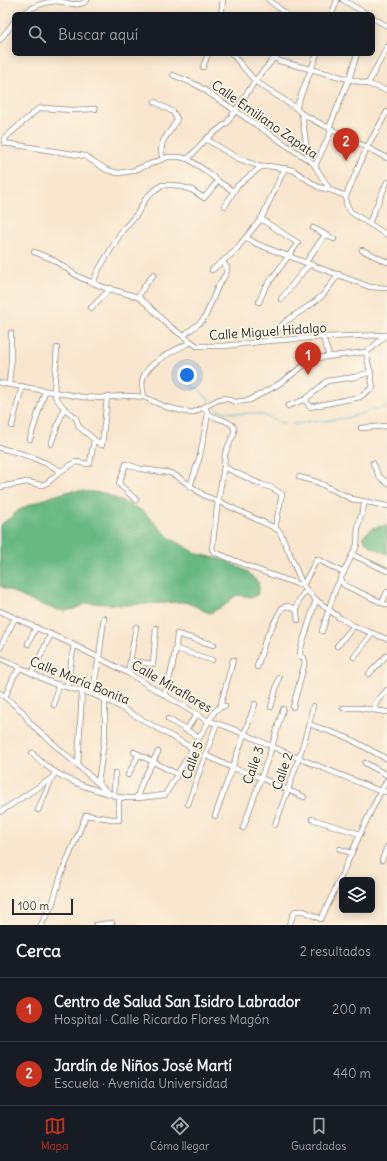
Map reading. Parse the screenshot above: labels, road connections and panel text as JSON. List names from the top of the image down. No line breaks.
{"streets":{"street":["Calle Emiliano Zapata","Calle Miguel Hidalgo","Calle María Bonita","Calle Miraflores","Calle 5","Calle 3","Calle 2"]},"crossings":[["Calle Miraflores","Calle 5"],["Calle Miraflores","Calle 3"],["Calle Miraflores","Calle 2"]],"scale_bar":"100 m","page":{"search":"Buscar aquí","pins":["2","1"],"scale":"100 m","heading":["Cerca","2 resultados"],"list":[{"mark":"1","name":"Centro de Salud San Isidro Labrador","note":"Hospital · Calle Ricardo Flores Magón","value":"200 m"},{"mark":"2","name":"Jardín de Niños José Martí","note":"Escuela · Avenida Universidad","value":"440 m"}],"nav":["Mapa","Cómo llegar","Guardados"]}}
